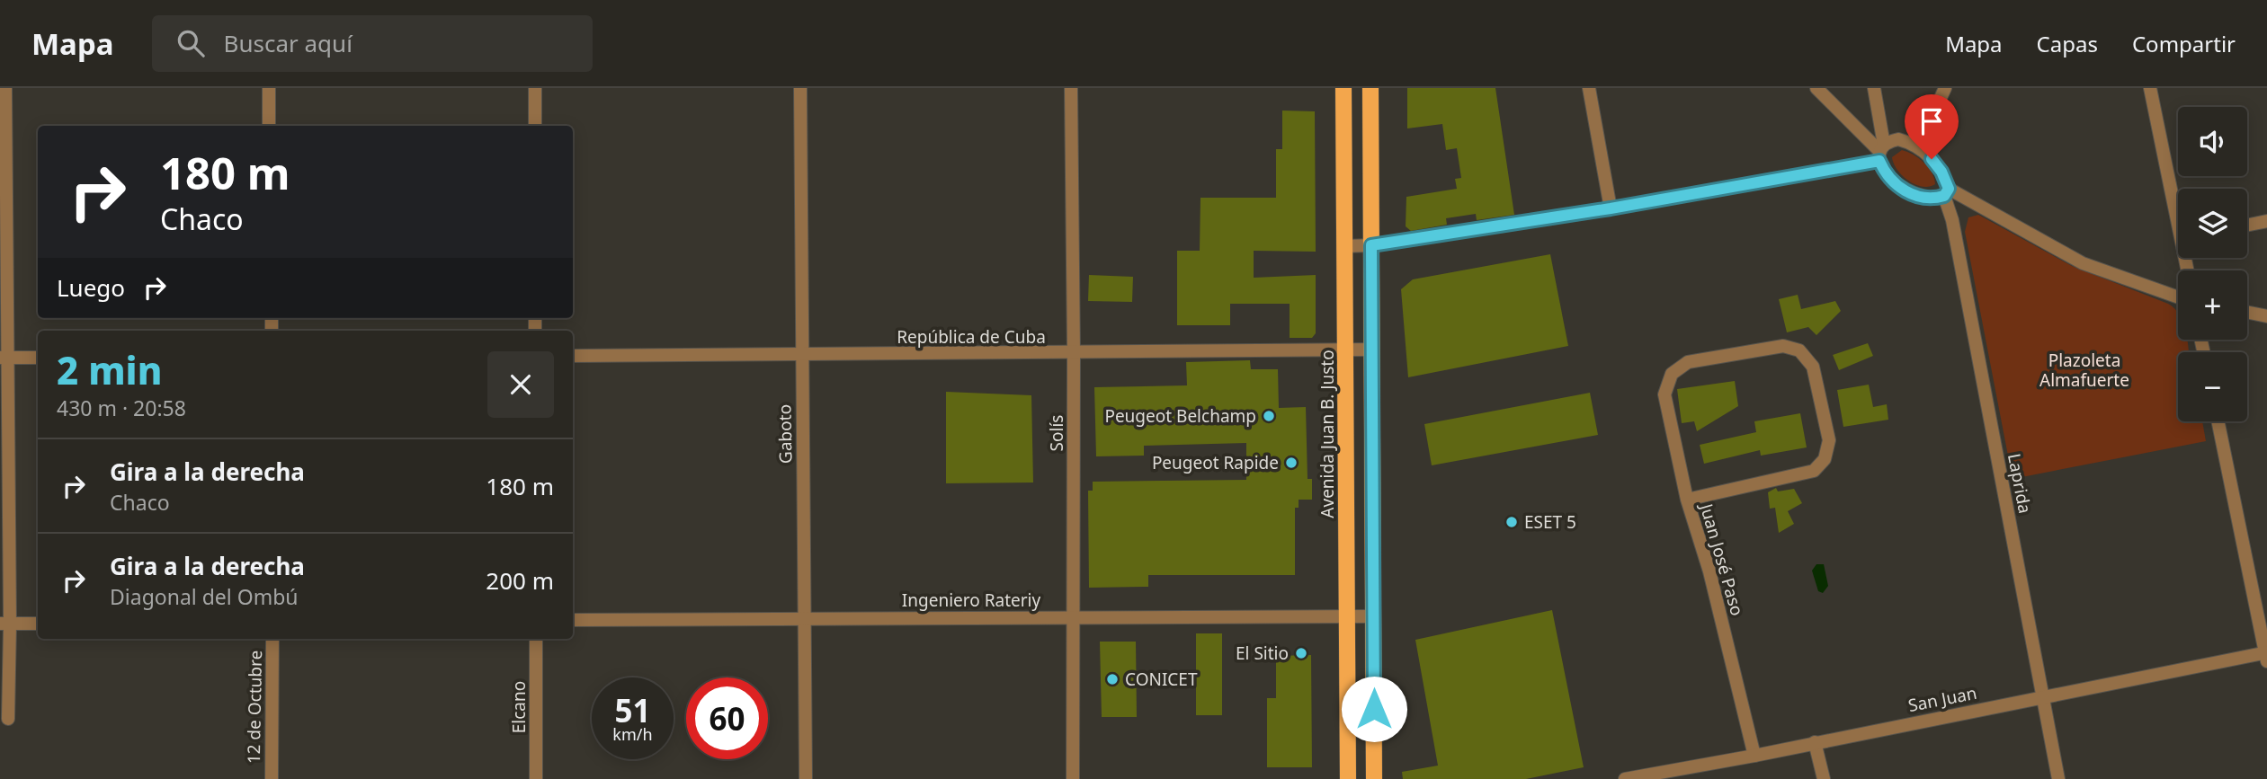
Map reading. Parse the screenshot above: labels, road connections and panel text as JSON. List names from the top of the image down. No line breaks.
{"streets":{"main road":["Avenida Juan B. Justo"],"street":["República de Cuba","Solís","Gaboto","Laprida","Juan José Paso","Ingeniero Rateriy","San Juan","12 de Octubre","Elcano"]},"crossings":[["República de Cuba","Solís"],["República de Cuba","Gaboto"],["República de Cuba","Avenida Juan B. Justo"],["Solís","Ingeniero Rateriy"],["Gaboto","Ingeniero Rateriy"],["Avenida Juan B. Justo","Ingeniero Rateriy"],["Laprida","San Juan"],["Juan José Paso","San Juan"]],"parks":["Plazoleta Almafuerte"],"places":["Peugeot Belchamp","Peugeot Rapide","ESET 5","El Sitio","CONICET"],"page":{"header":"Mapa","search":"Buscar aquí","nav":["Mapa","Capas","Compartir"],"map_buttons":["+","−"],"turn":["180 m","Chaco"],"then":"Luego","heading":["2 min","430 m · 20:58"],"list":[{"name":"Gira a la derecha","note":"Chaco","value":"180 m"},{"name":"Gira a la derecha","note":"Diagonal del Ombú","value":"200 m"}],"speed":"51 km/h","limit":"60"}}
